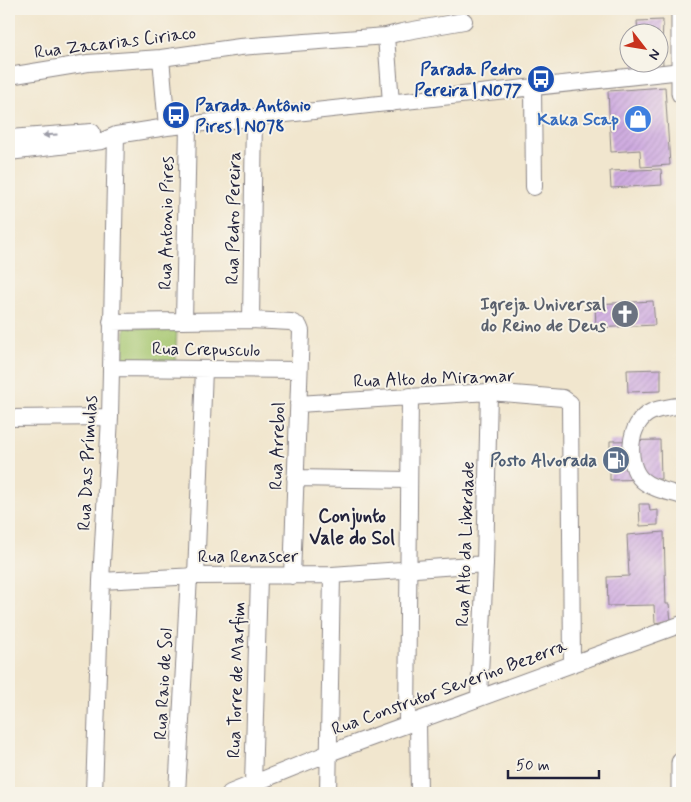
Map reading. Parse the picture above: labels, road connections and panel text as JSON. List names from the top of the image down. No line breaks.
{"streets":{"street":["Rua Zacarias Ciriaco","Rua Pedro Pereira","Rua Antonio Pires","Rua Crepusculo","Rua Alto do Miramar","Rua Arrebol","Rua Das Prímulas","Rua Alto da Liberdade","Rua Renascer","Rua Torre de Marfim","Rua Raio de Sol","Rua Construtor Severino Bezerra"]},"crossings":[["Rua Pedro Pereira","Rua Arrebol"],["Rua Crepusculo","Rua Arrebol"],["Rua Crepusculo","Rua Das Prímulas"],["Rua Crepusculo","Rua Raio de Sol"],["Rua Alto do Miramar","Rua Arrebol"],["Rua Alto do Miramar","Rua Alto da Liberdade"],["Rua Alto do Miramar","Rua Construtor Severino Bezerra"],["Rua Arrebol","Rua Renascer"],["Rua Das Prímulas","Rua Renascer"],["Rua Alto da Liberdade","Rua Renascer"],["Rua Alto da Liberdade","Rua Construtor Severino Bezerra"],["Rua Renascer","Rua Torre de Marfim"],["Rua Renascer","Rua Raio de Sol"],["Rua Torre de Marfim","Rua Construtor Severino Bezerra"]],"districts":["Conjunto Vale do Sol"],"places":{"bus stop":["Parada Pedro Pereira | N077","Parada Antônio Pires | N078"],"shop":["Kaka Scap"],"church":["Igreja Universal do Reino de Deus"],"fuel station":["Posto Alvorada"]},"scale_bar":"50 m","north":"bottom right"}
